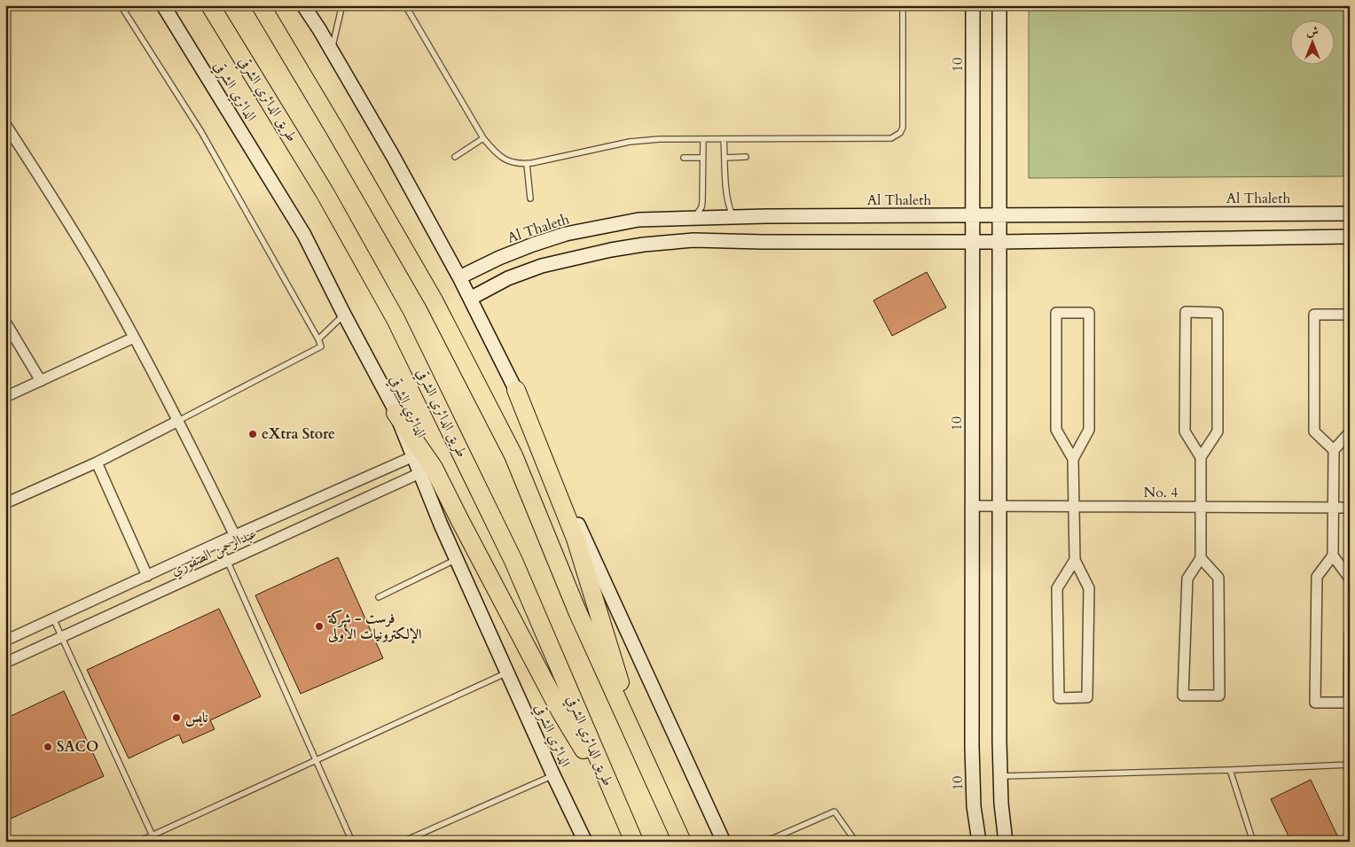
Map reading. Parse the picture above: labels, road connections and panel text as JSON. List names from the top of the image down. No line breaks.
{"streets":{"highway":["طريق الدائري الشرقي"],"street":["10","الدائري الشرقي","Al Thaleth","No. 4","عبدالرحمن الصفوري"]},"crossings":[["10","Al Thaleth"],["10","No. 4"],["الدائري الشرقي","عبدالرحمن الصفوري"]],"places":["eXtra Store","فرست - شركة الإلكترونيات الأولى","نايس","SACO"],"north":"top"}
